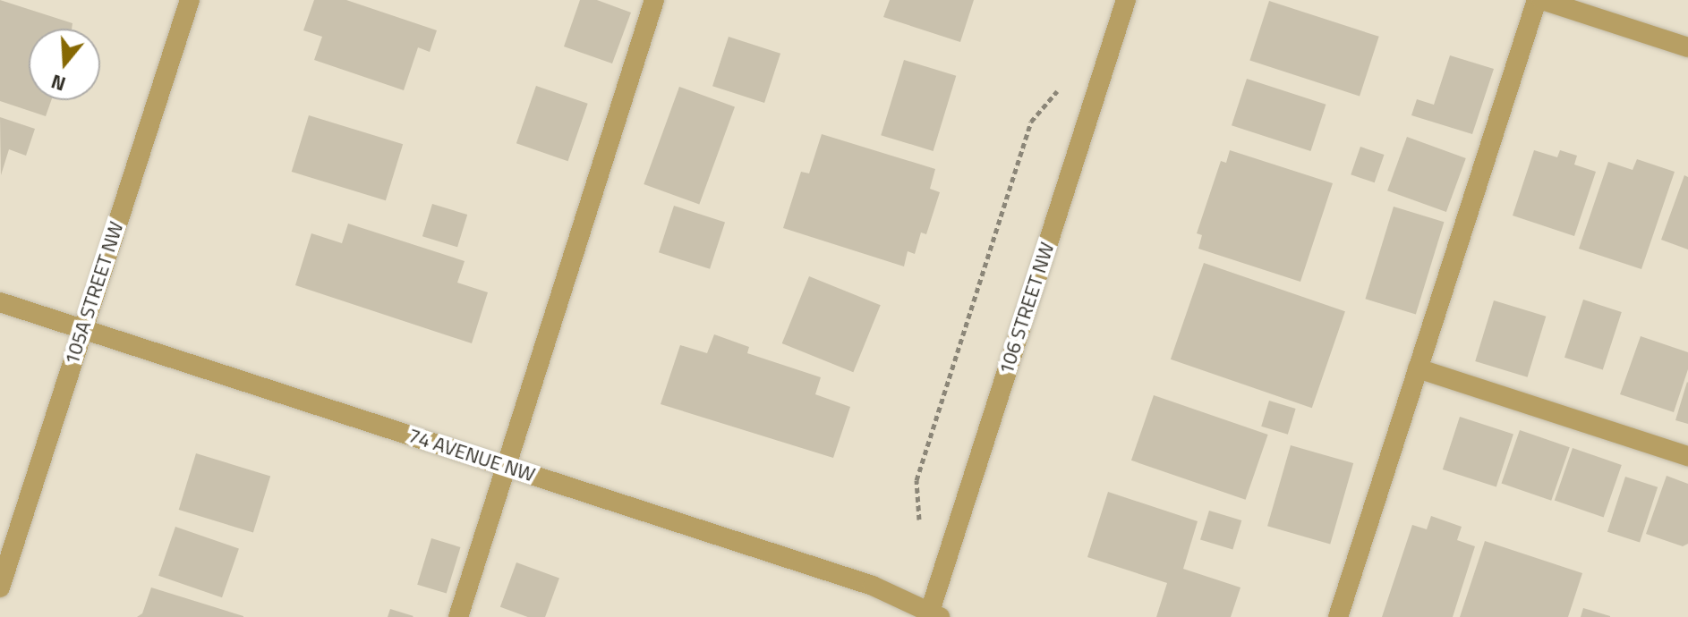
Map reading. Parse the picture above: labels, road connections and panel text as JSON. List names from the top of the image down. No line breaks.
{"streets":{"street":["105A STREET NW","106 STREET NW","74 AVENUE NW"]},"crossings":[["105A STREET NW","74 AVENUE NW"],["106 STREET NW","74 AVENUE NW"]],"north":"bottom"}
